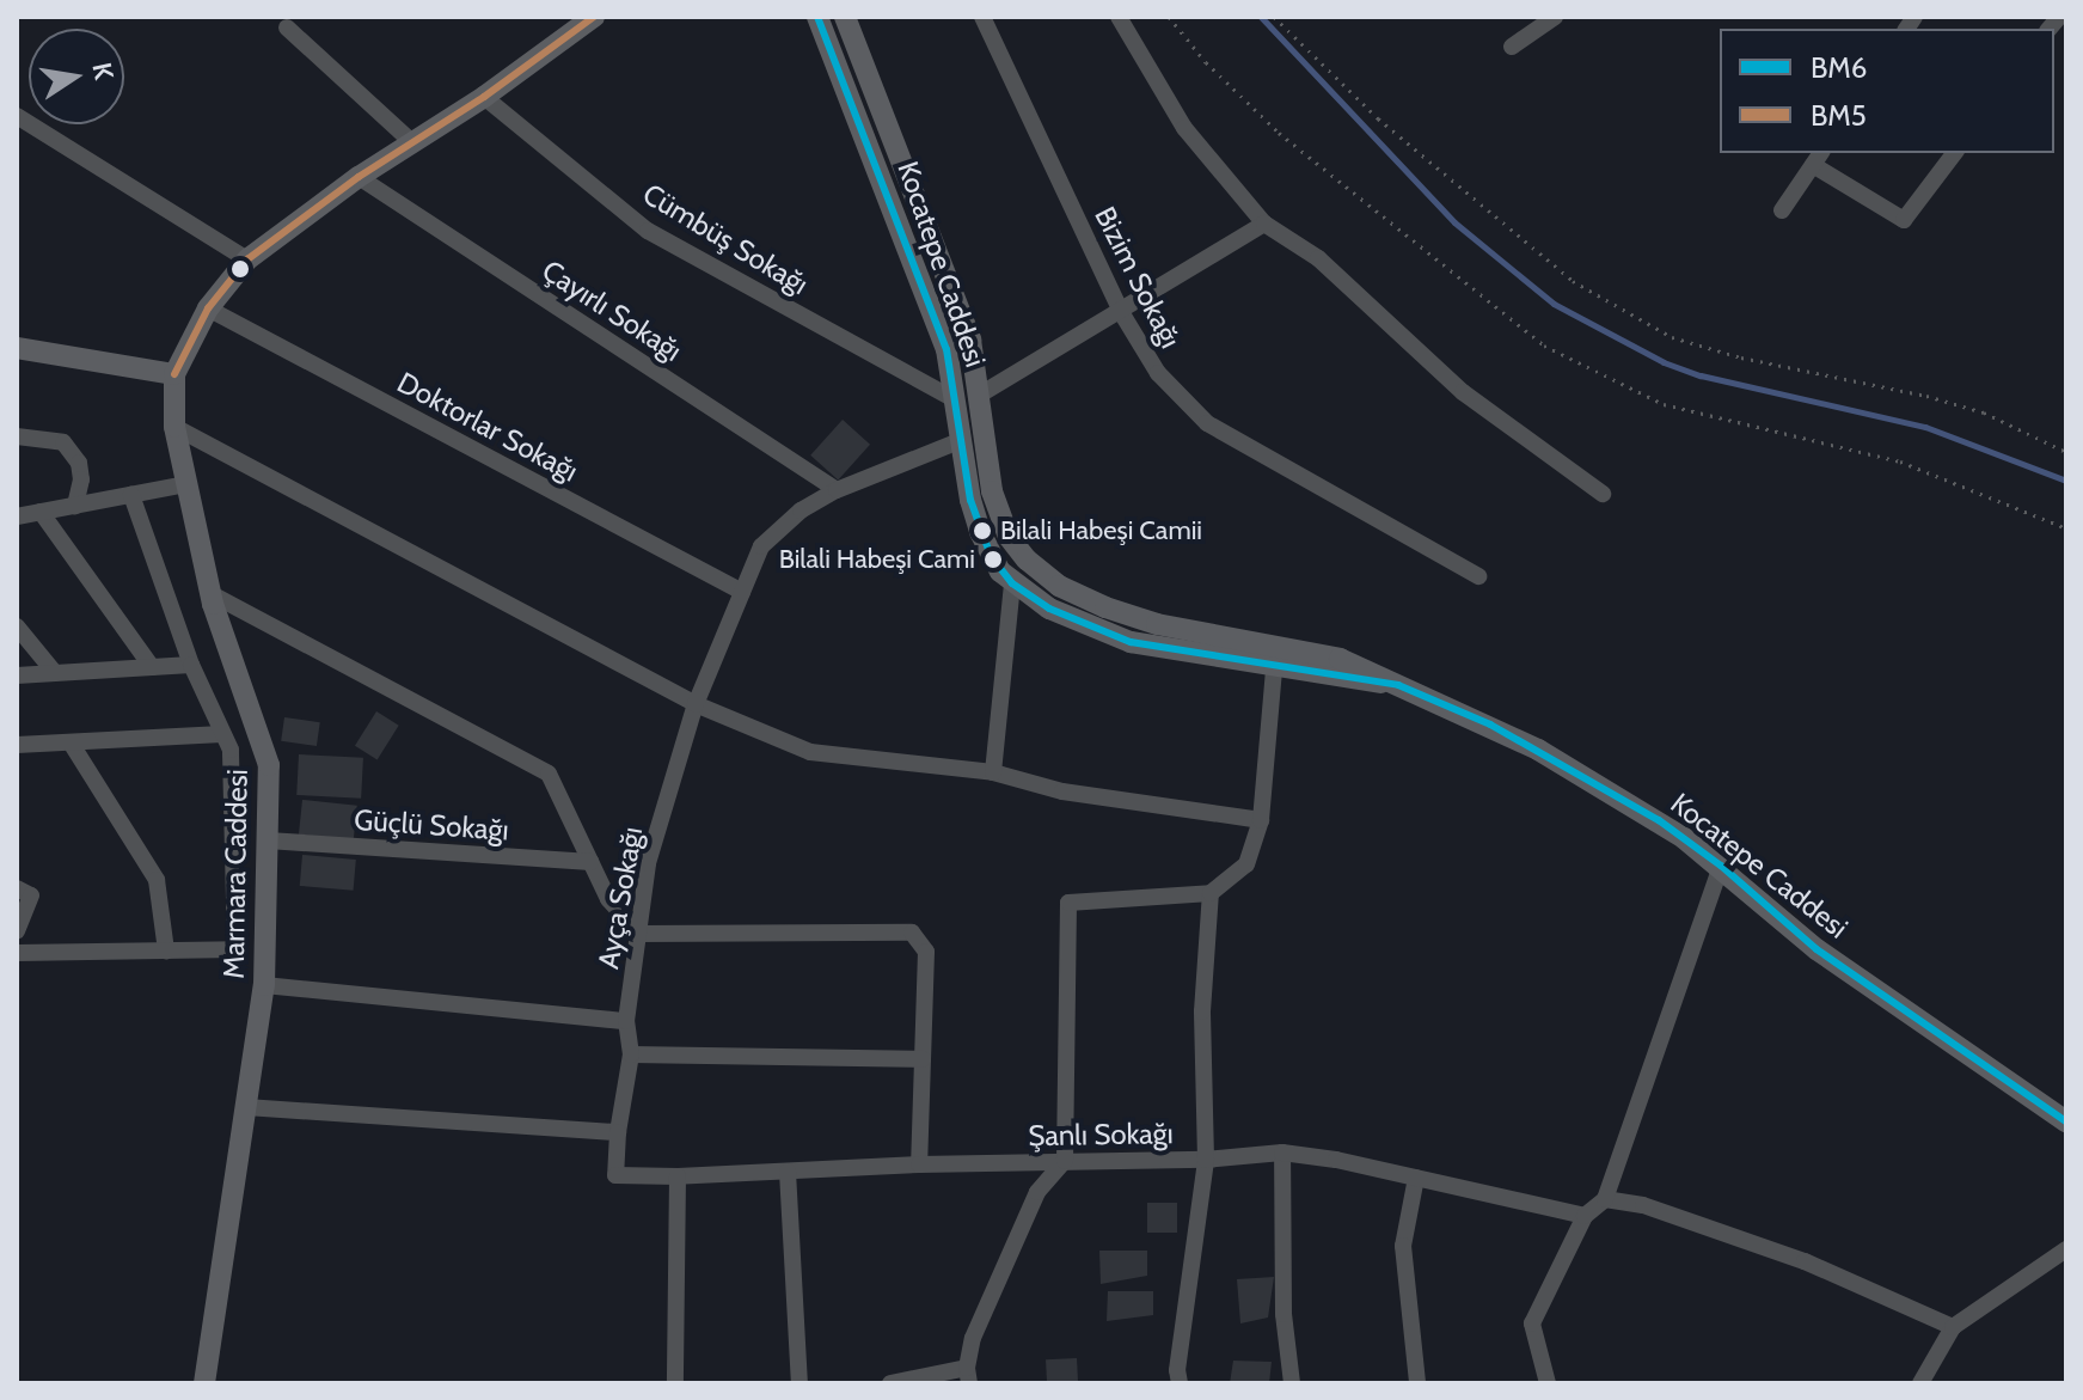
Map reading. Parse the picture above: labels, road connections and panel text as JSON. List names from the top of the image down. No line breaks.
{"streets":{"main road":["Kocatepe Caddesi","Marmara Caddesi"],"street":["Cümbüş Sokağı","Bizim Sokağı","Çayırlı Sokağı","Doktorlar Sokağı","Güçlü Sokağı","Ayça Sokağı","Şanlı Sokağı"]},"crossings":[["Cümbüş Sokağı","Kocatepe Caddesi"],["Cümbüş Sokağı","Marmara Caddesi"],["Kocatepe Caddesi","Ayça Sokağı"],["Çayırlı Sokağı","Marmara Caddesi"],["Çayırlı Sokağı","Ayça Sokağı"],["Doktorlar Sokağı","Marmara Caddesi"],["Doktorlar Sokağı","Ayça Sokağı"],["Güçlü Sokağı","Marmara Caddesi"],["Ayça Sokağı","Şanlı Sokağı"]],"places":["Bilali Habeşi Camii","Bilali Habeşi Cami"],"lines":["transit line BM6","transit line BM5"],"legend":["BM6","BM5"],"north":"right"}
